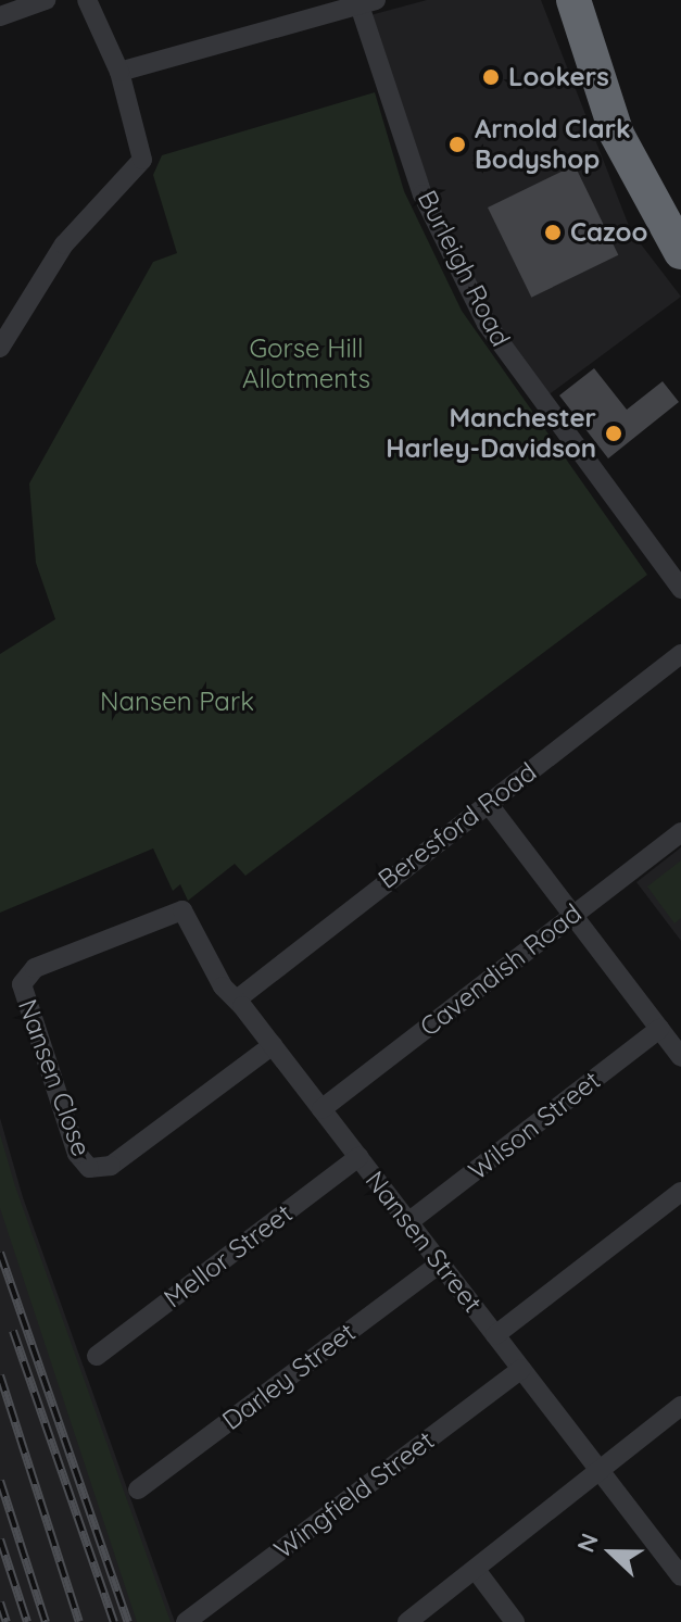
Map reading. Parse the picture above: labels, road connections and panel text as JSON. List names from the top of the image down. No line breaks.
{"streets":{"street":["Burleigh Road","Beresford Road","Cavendish Road","Nansen Close","Wilson Street","Nansen Street","Mellor Street","Darley Street","Wingfield Street"]},"crossings":[["Beresford Road","Nansen Street"],["Cavendish Road","Nansen Street"],["Nansen Close","Nansen Street"],["Wilson Street","Nansen Street"],["Nansen Street","Mellor Street"],["Nansen Street","Darley Street"],["Nansen Street","Wingfield Street"]],"parks":["Gorse Hill Allotments","Nansen Park"],"places":["Lookers","Arnold Clark Bodyshop","Cazoo","Manchester Harley-Davidson"],"north":"left"}
